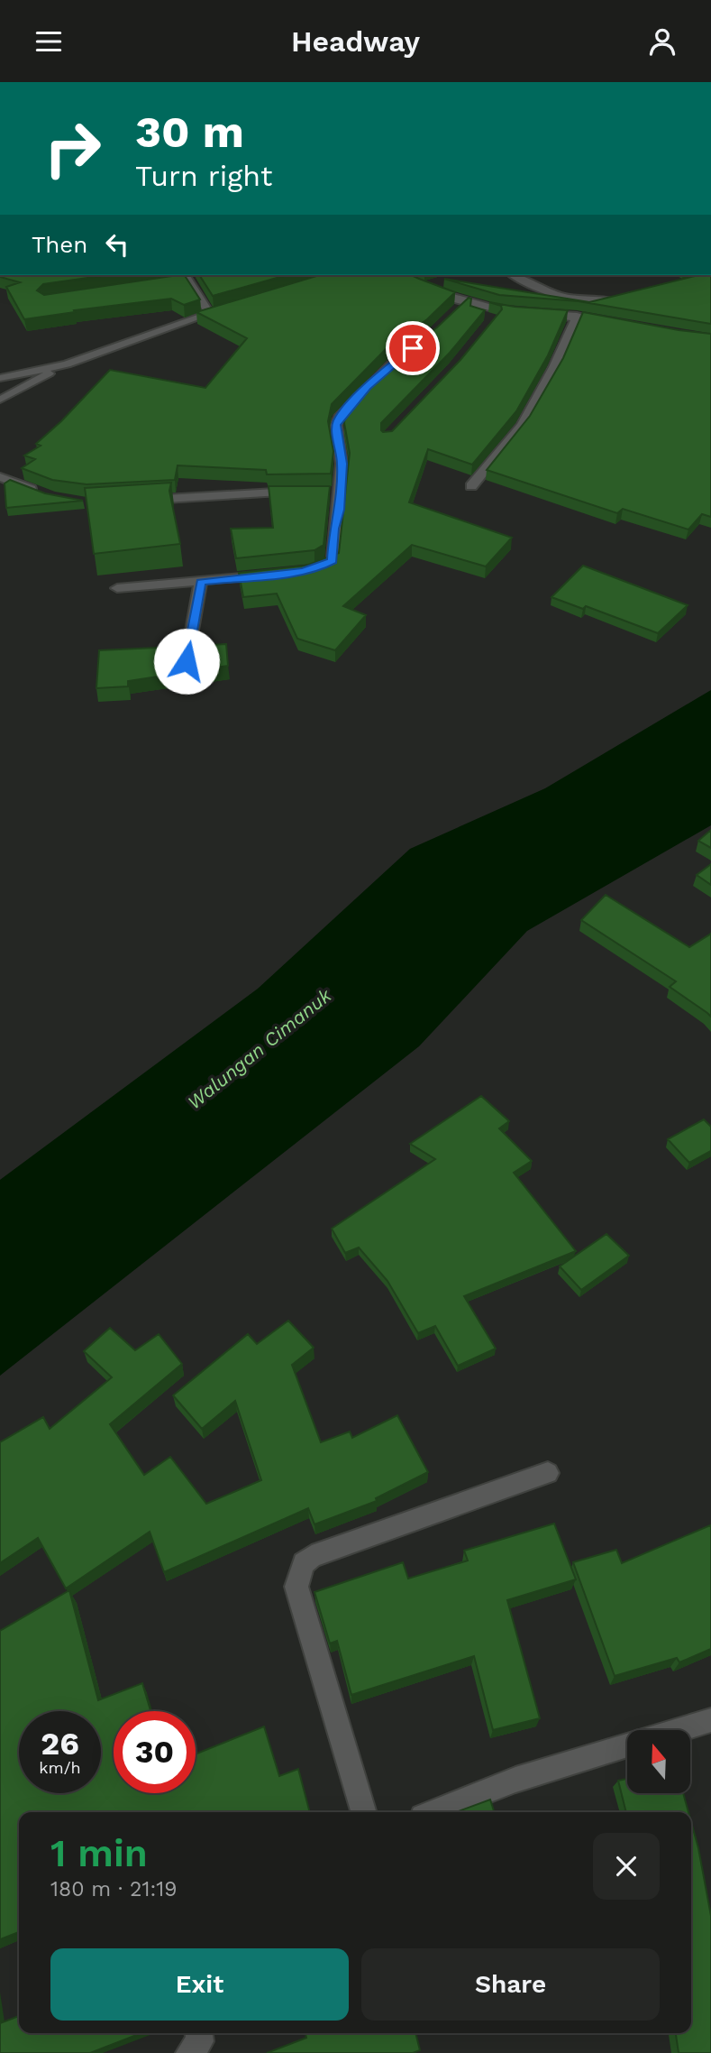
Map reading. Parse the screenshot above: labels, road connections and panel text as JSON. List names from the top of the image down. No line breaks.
{"water":["Walungan Cimanuk"],"north":"top","page":{"header":"Headway","turn":["30 m","Turn right"],"then":"Then","speed":"26 km/h","limit":"30","heading":["1 min","180 m · 21:19"],"buttons":["Exit","Share"]}}
